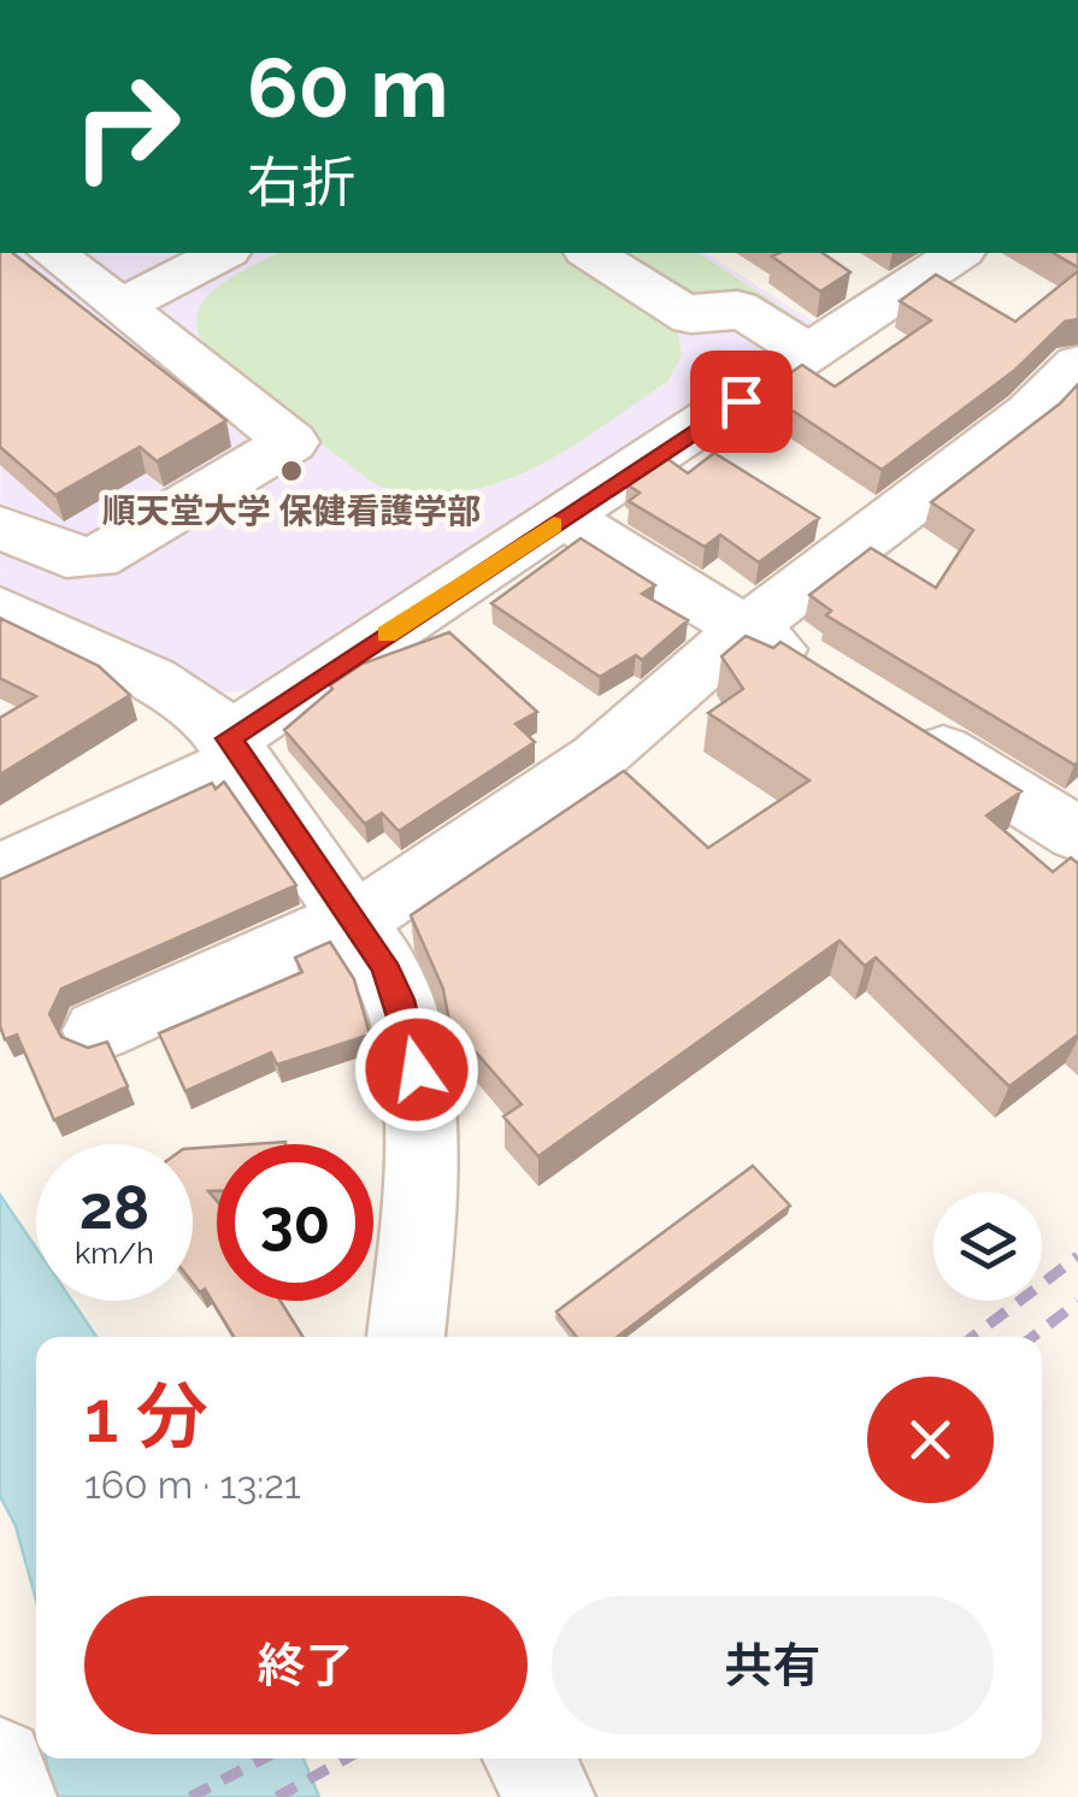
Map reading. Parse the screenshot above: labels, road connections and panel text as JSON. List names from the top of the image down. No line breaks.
{"places":["順天堂大学 保健看護学部"],"page":{"turn":["60 m","右折"],"speed":"28 km/h","limit":"30","heading":["1 分","160 m · 13:21"],"buttons":["終了","共有"]}}
